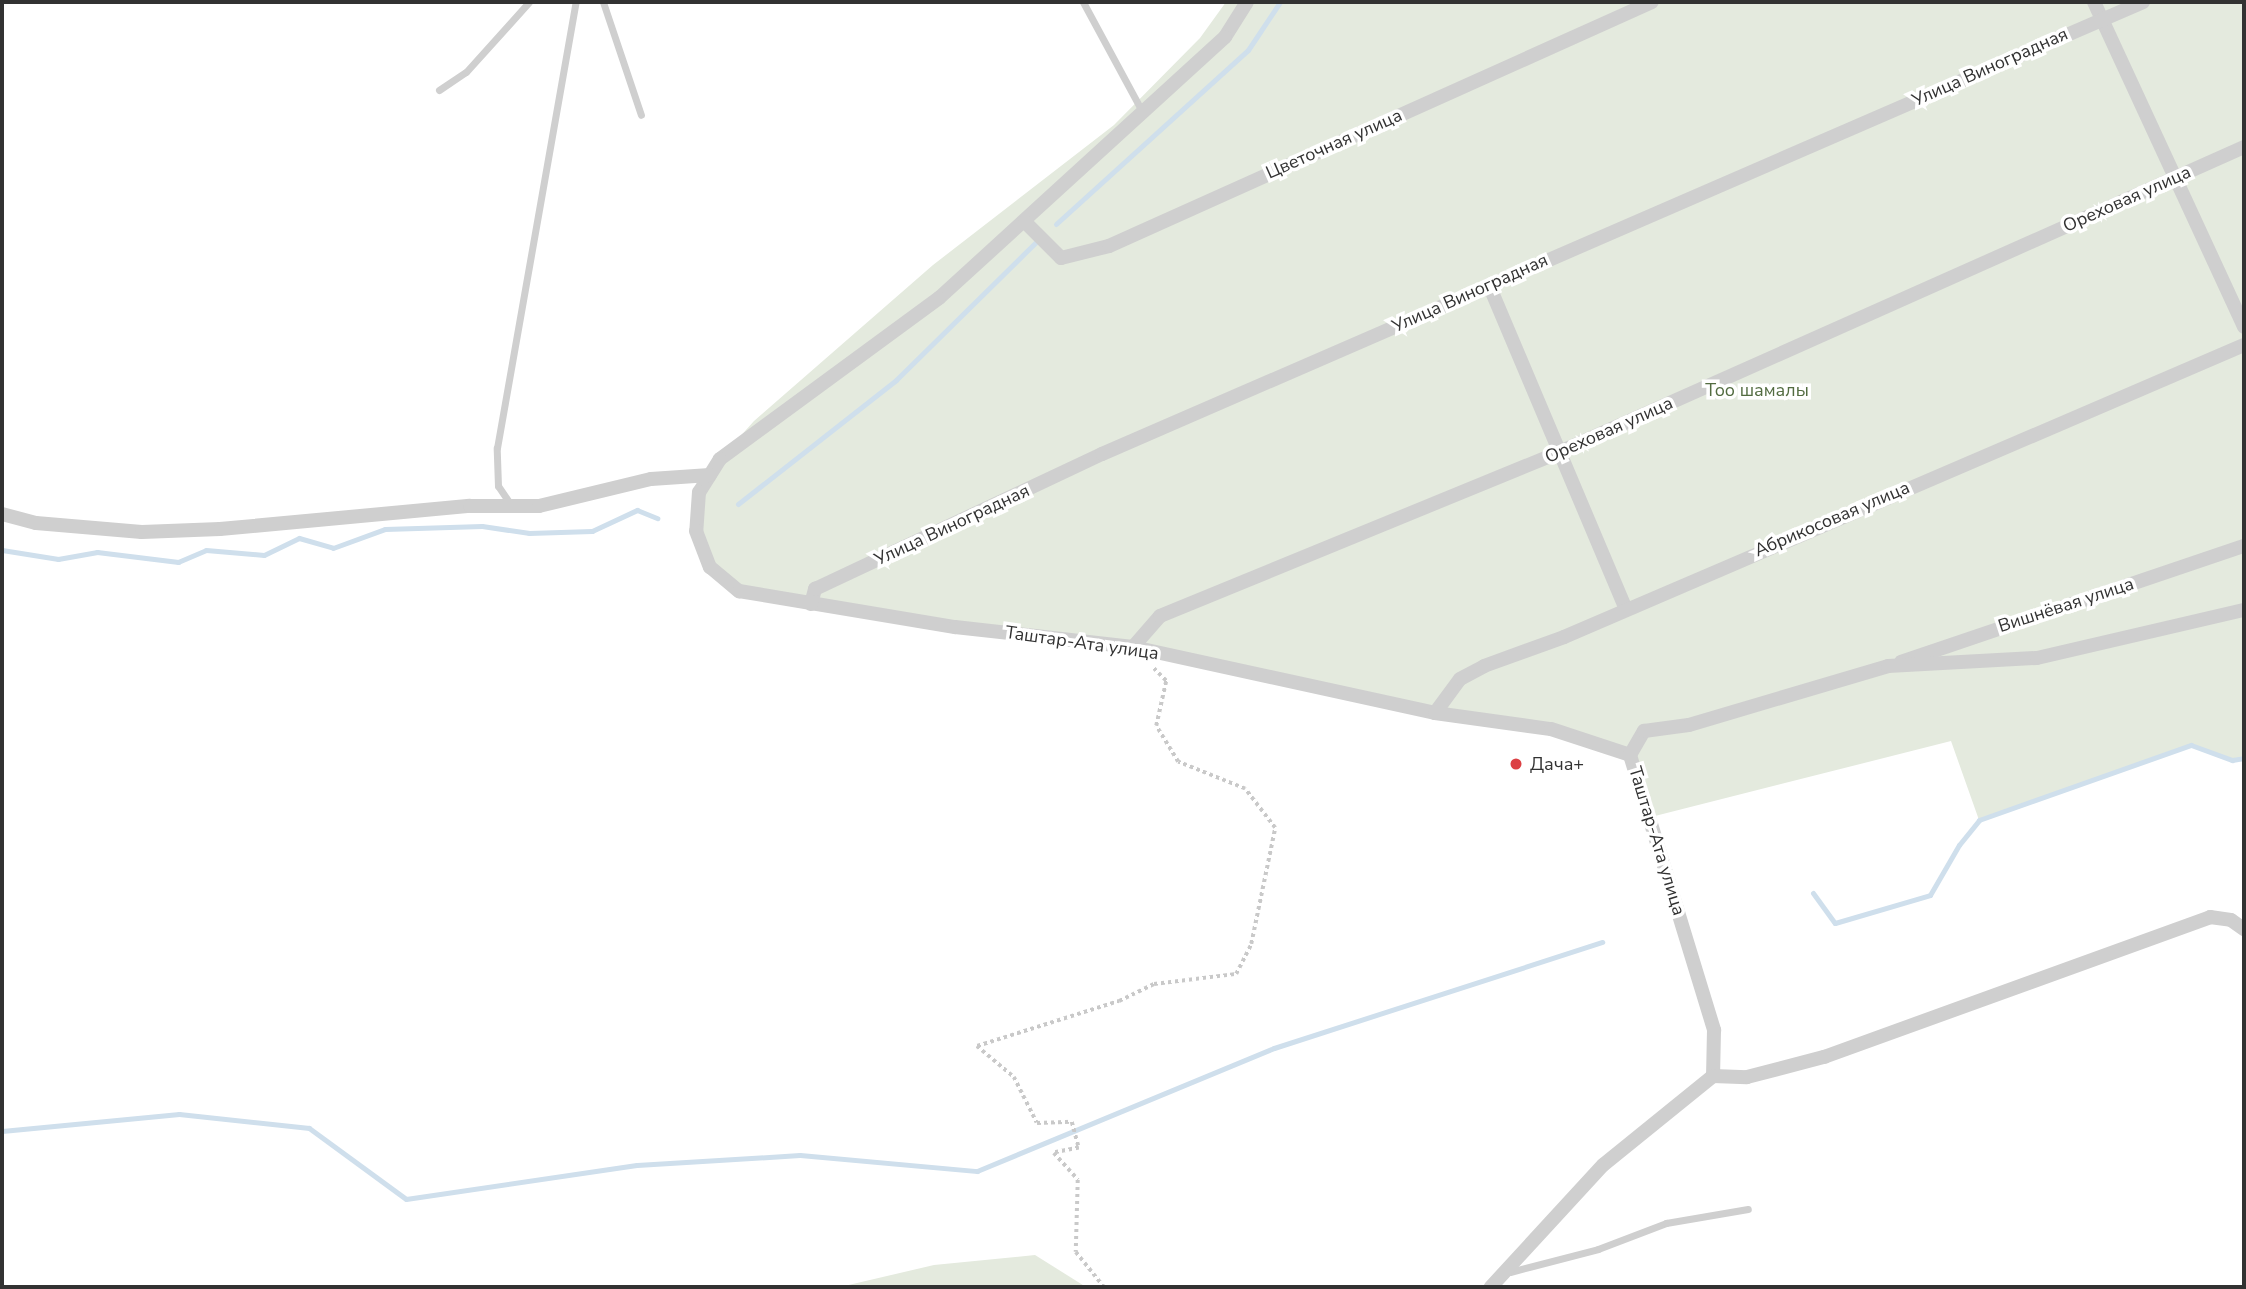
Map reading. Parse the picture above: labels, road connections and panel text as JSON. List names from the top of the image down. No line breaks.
{"streets":{"street":["Улица Виноградная","Цветочная улица","Ореховая улица","Абрикосовая улица","Вишнёвая улица","Таштар-Ата улица"]},"crossings":[["Улица Виноградная","Таштар-Ата улица"],["Цветочная улица","Таштар-Ата улица"],["Ореховая улица","Таштар-Ата улица"],["Абрикосовая улица","Таштар-Ата улица"]],"parks":["Тоо шамалы"],"places":["Дача+"]}
